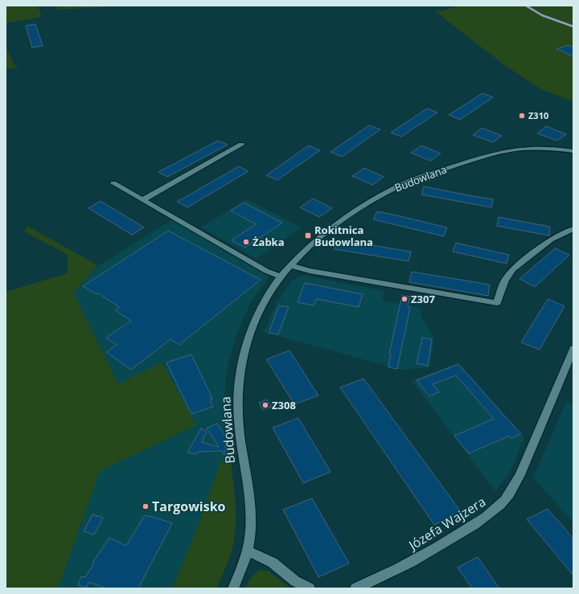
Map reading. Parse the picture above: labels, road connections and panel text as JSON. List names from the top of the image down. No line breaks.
{"streets":{"street":["Budowlana","Józefa Wajzera"]},"places":{"other":["Z310","Żabka","Z307","Z308","Targowisko"],"transit":["Rokitnica Budowlana"]}}
